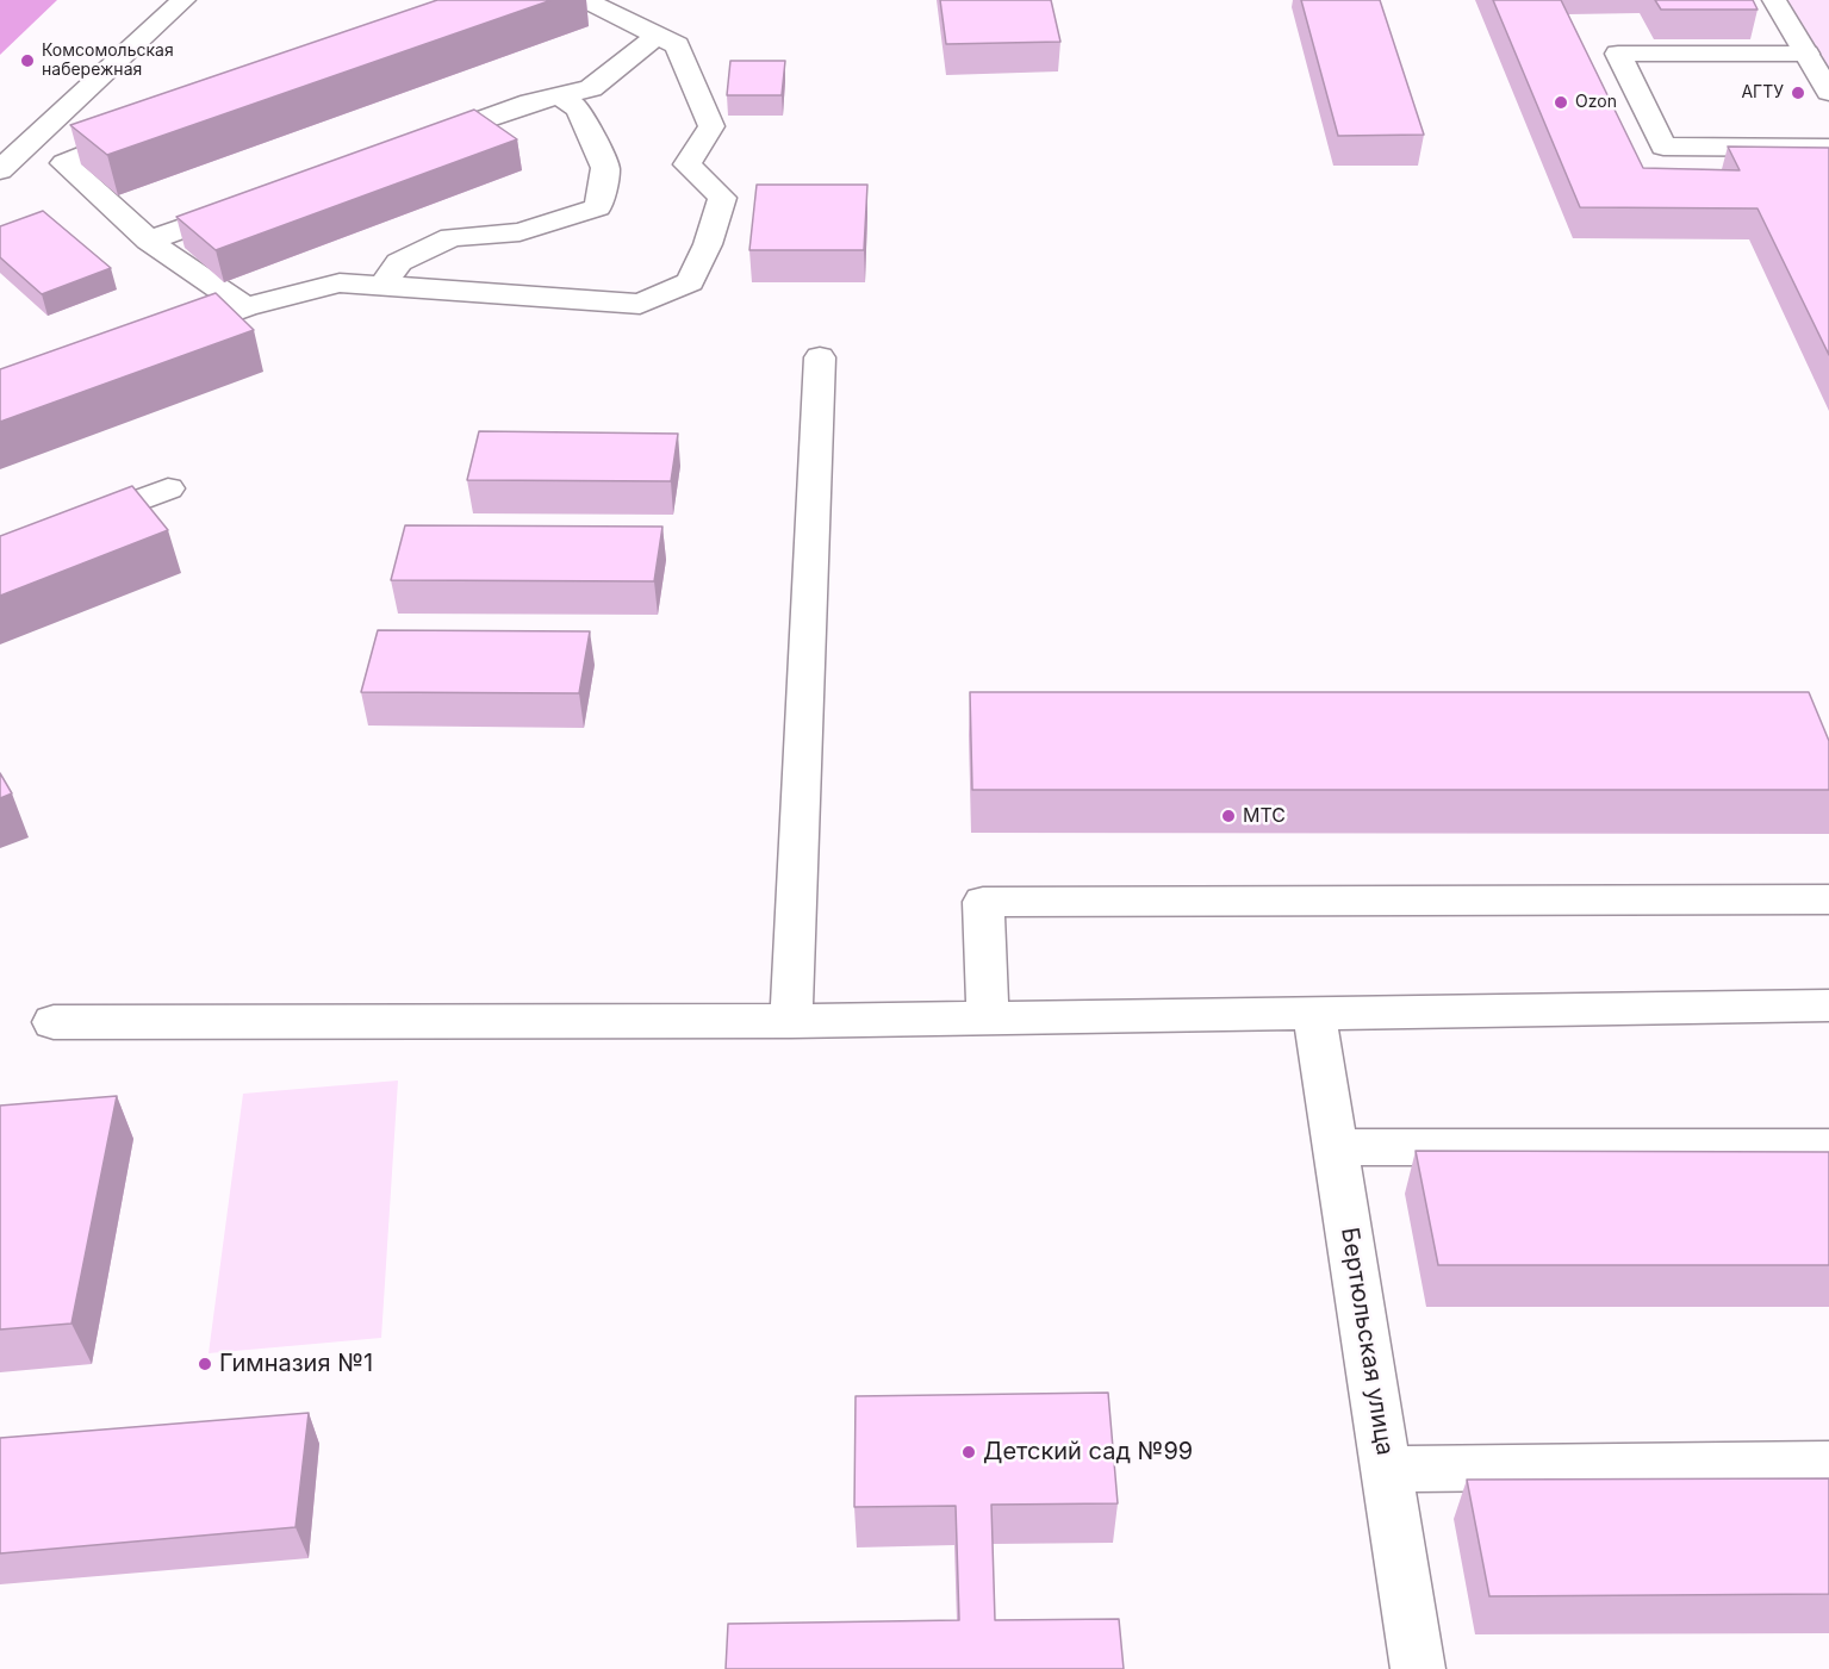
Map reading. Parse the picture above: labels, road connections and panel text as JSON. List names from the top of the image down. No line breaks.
{"streets":{"main road":["Бертюльская улица"]},"places":["Комсомольская набережная","АГТУ","Ozon","МТС","Гимназия №1","Детский сад №99"]}
